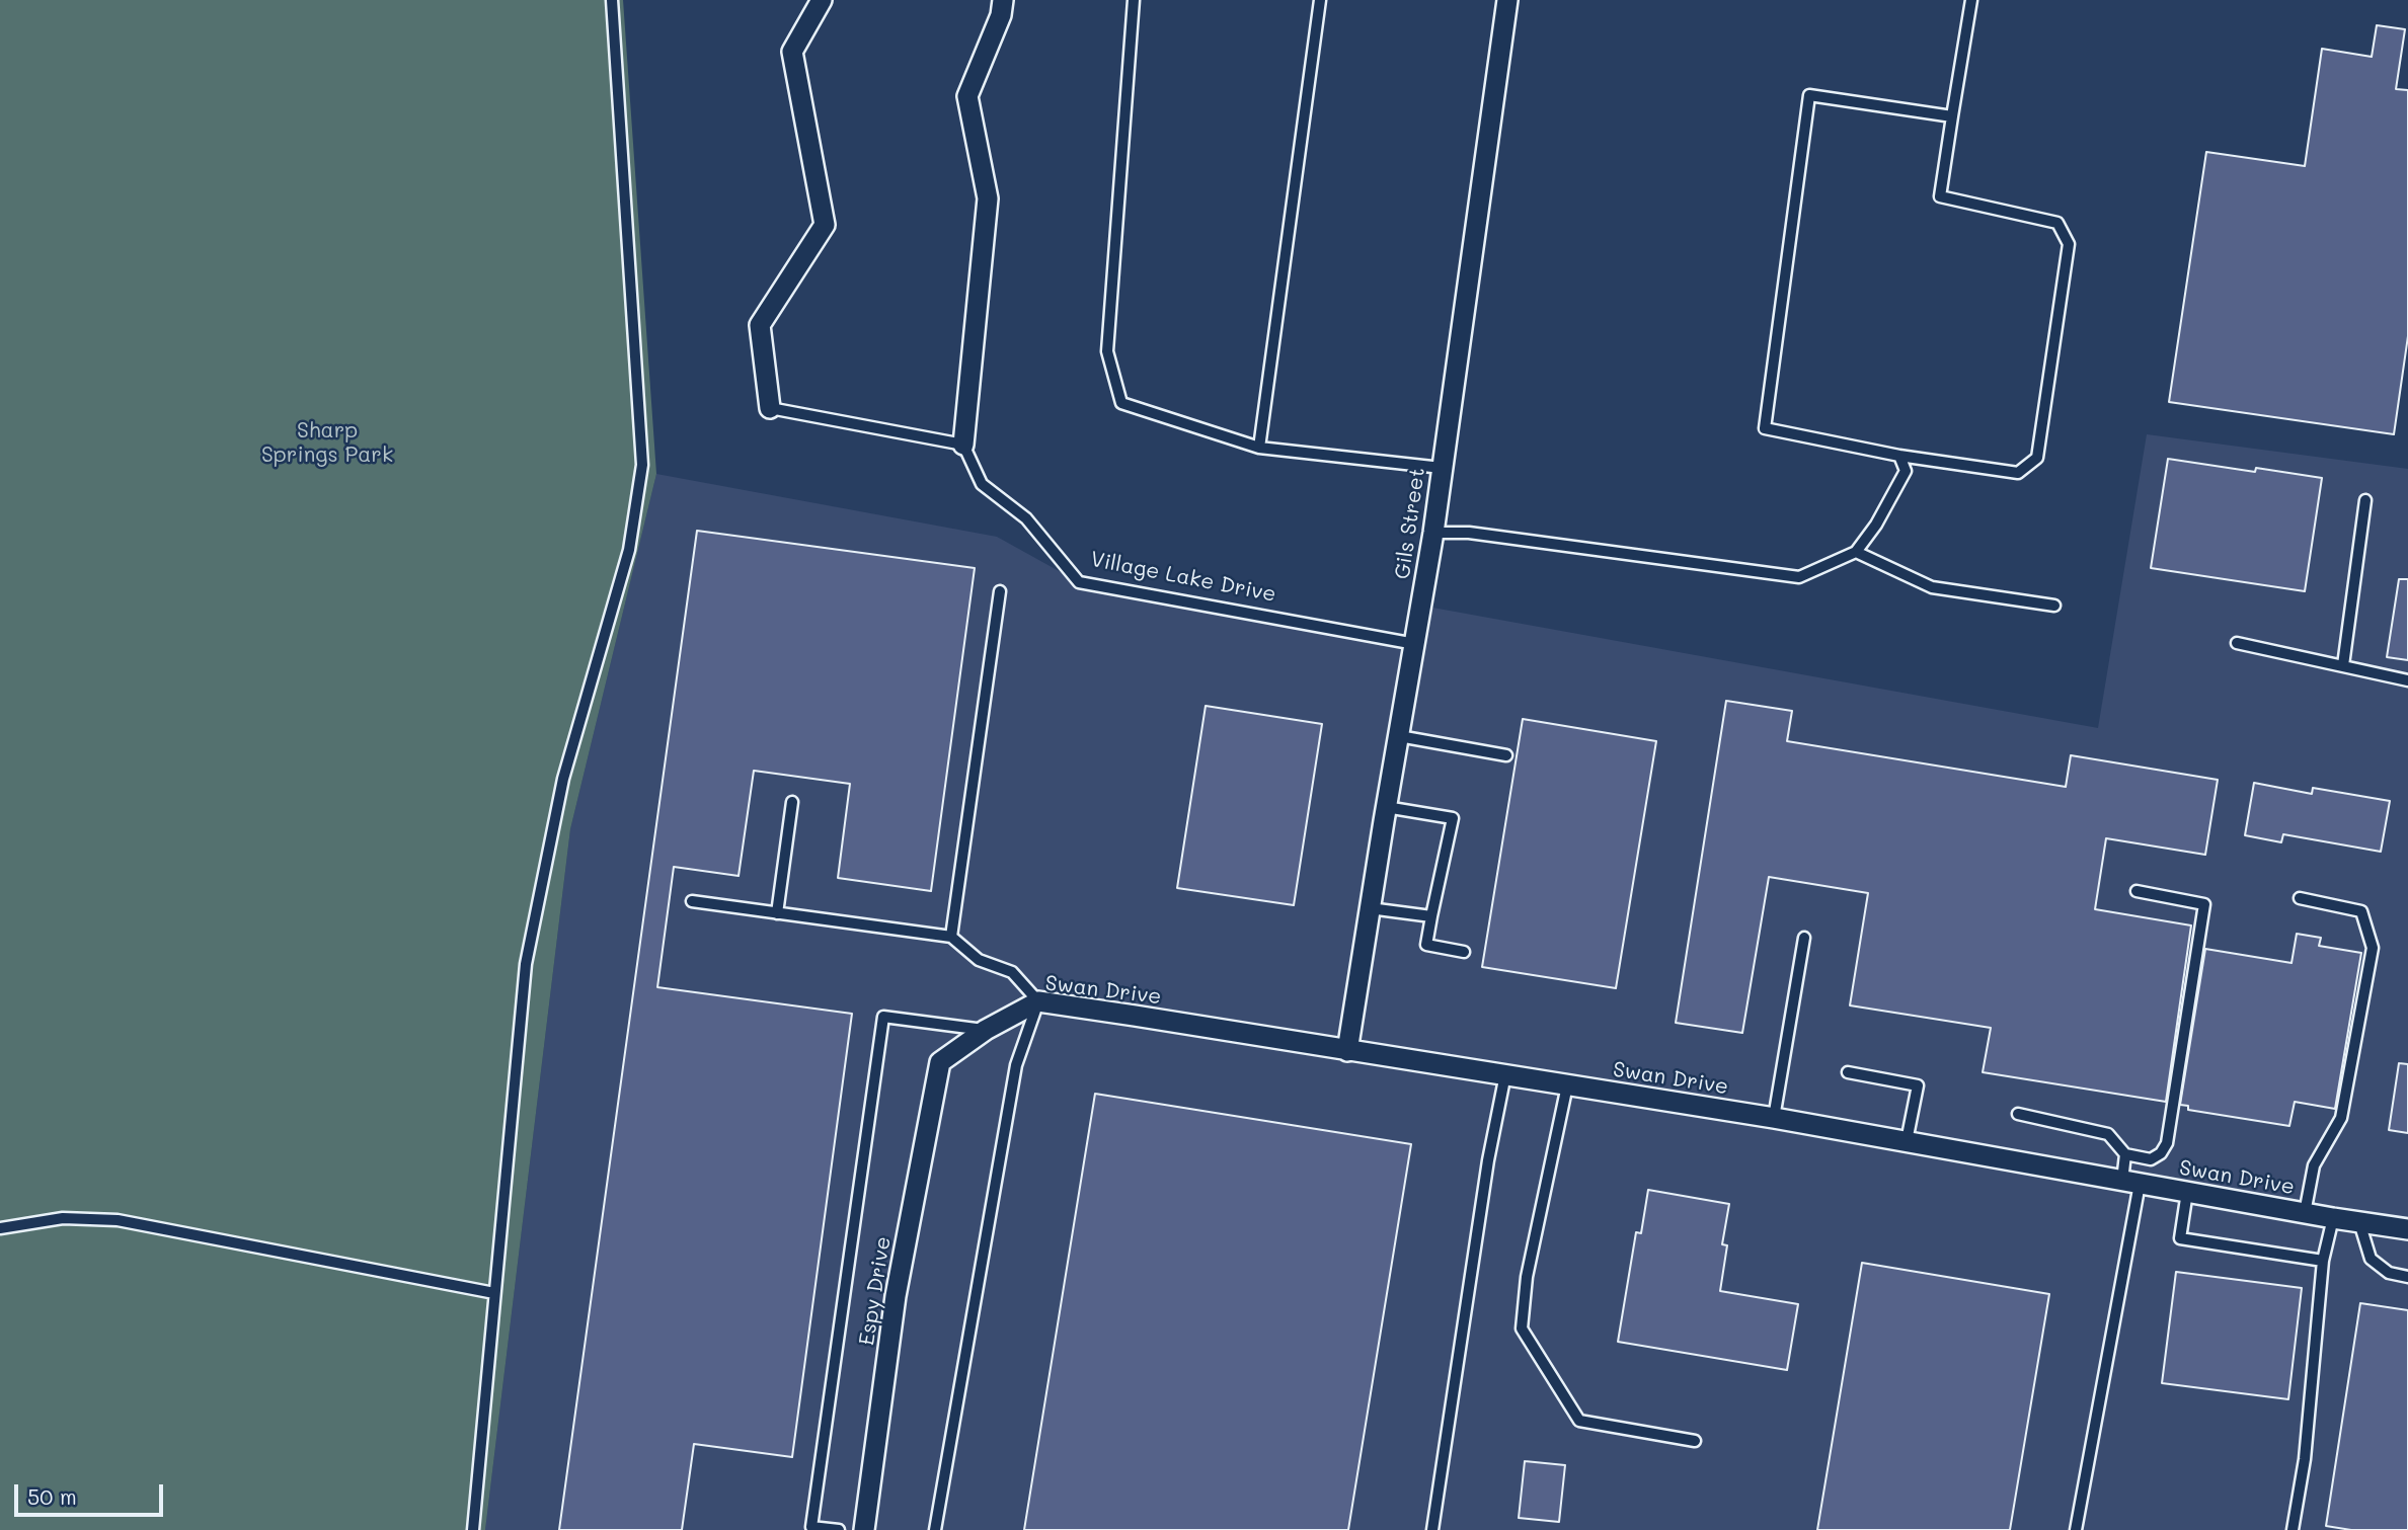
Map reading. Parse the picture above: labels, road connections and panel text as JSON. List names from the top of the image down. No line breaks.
{"streets":{"street":["Gils Street","Swan Drive","Espy Drive"],"lane":["Village Lake Drive"]},"crossings":[["Gils Street","Village Lake Drive"],["Gils Street","Swan Drive"],["Swan Drive","Espy Drive"]],"parks":["Sharp Springs Park"],"scale_bar":"50 m"}
